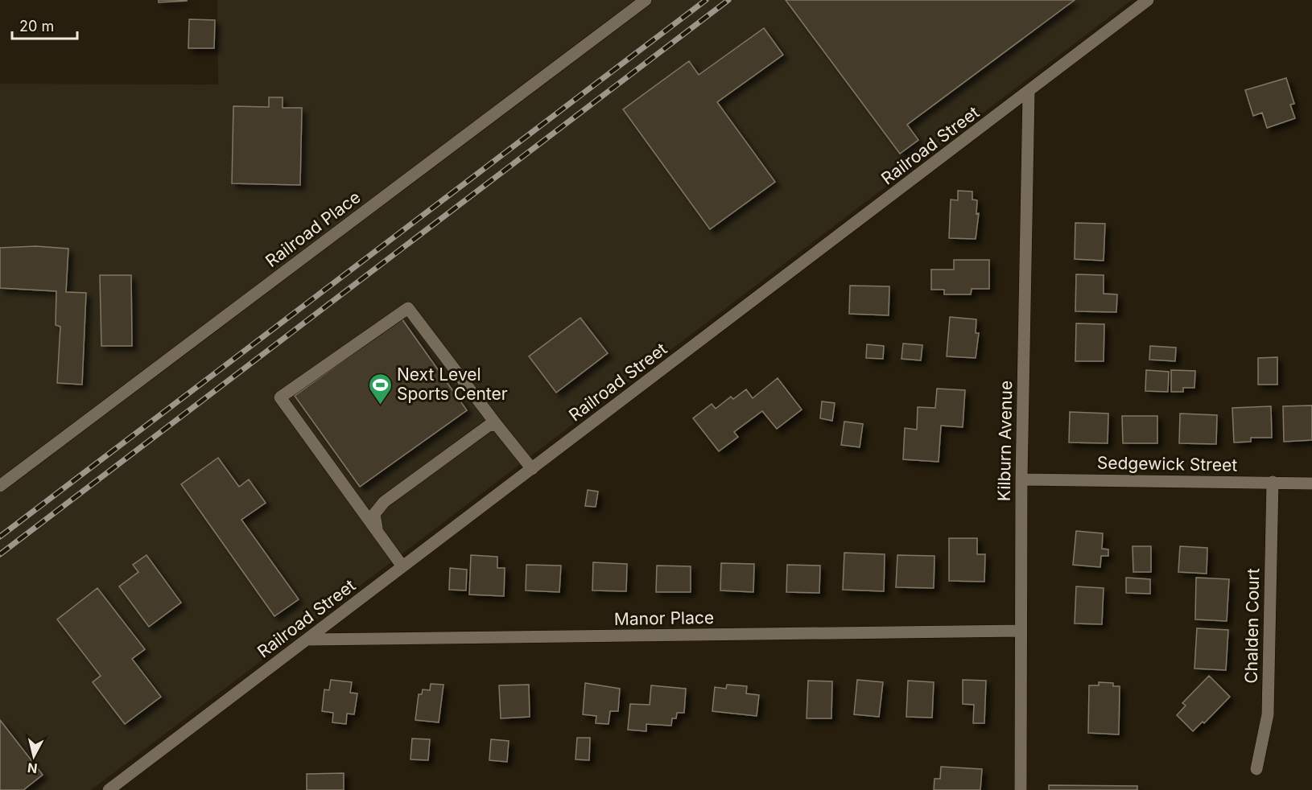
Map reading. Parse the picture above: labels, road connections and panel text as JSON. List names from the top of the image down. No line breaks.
{"streets":{"street":["Railroad Street","Railroad Place","Kilburn Avenue","Sedgewick Street","Manor Place","Chalden Court"]},"crossings":[["Railroad Street","Kilburn Avenue"],["Railroad Street","Manor Place"],["Kilburn Avenue","Sedgewick Street"],["Kilburn Avenue","Manor Place"],["Sedgewick Street","Chalden Court"]],"places":{"sports":["Next Level Sports Center"]},"scale_bar":"20 m","north":"bottom"}
